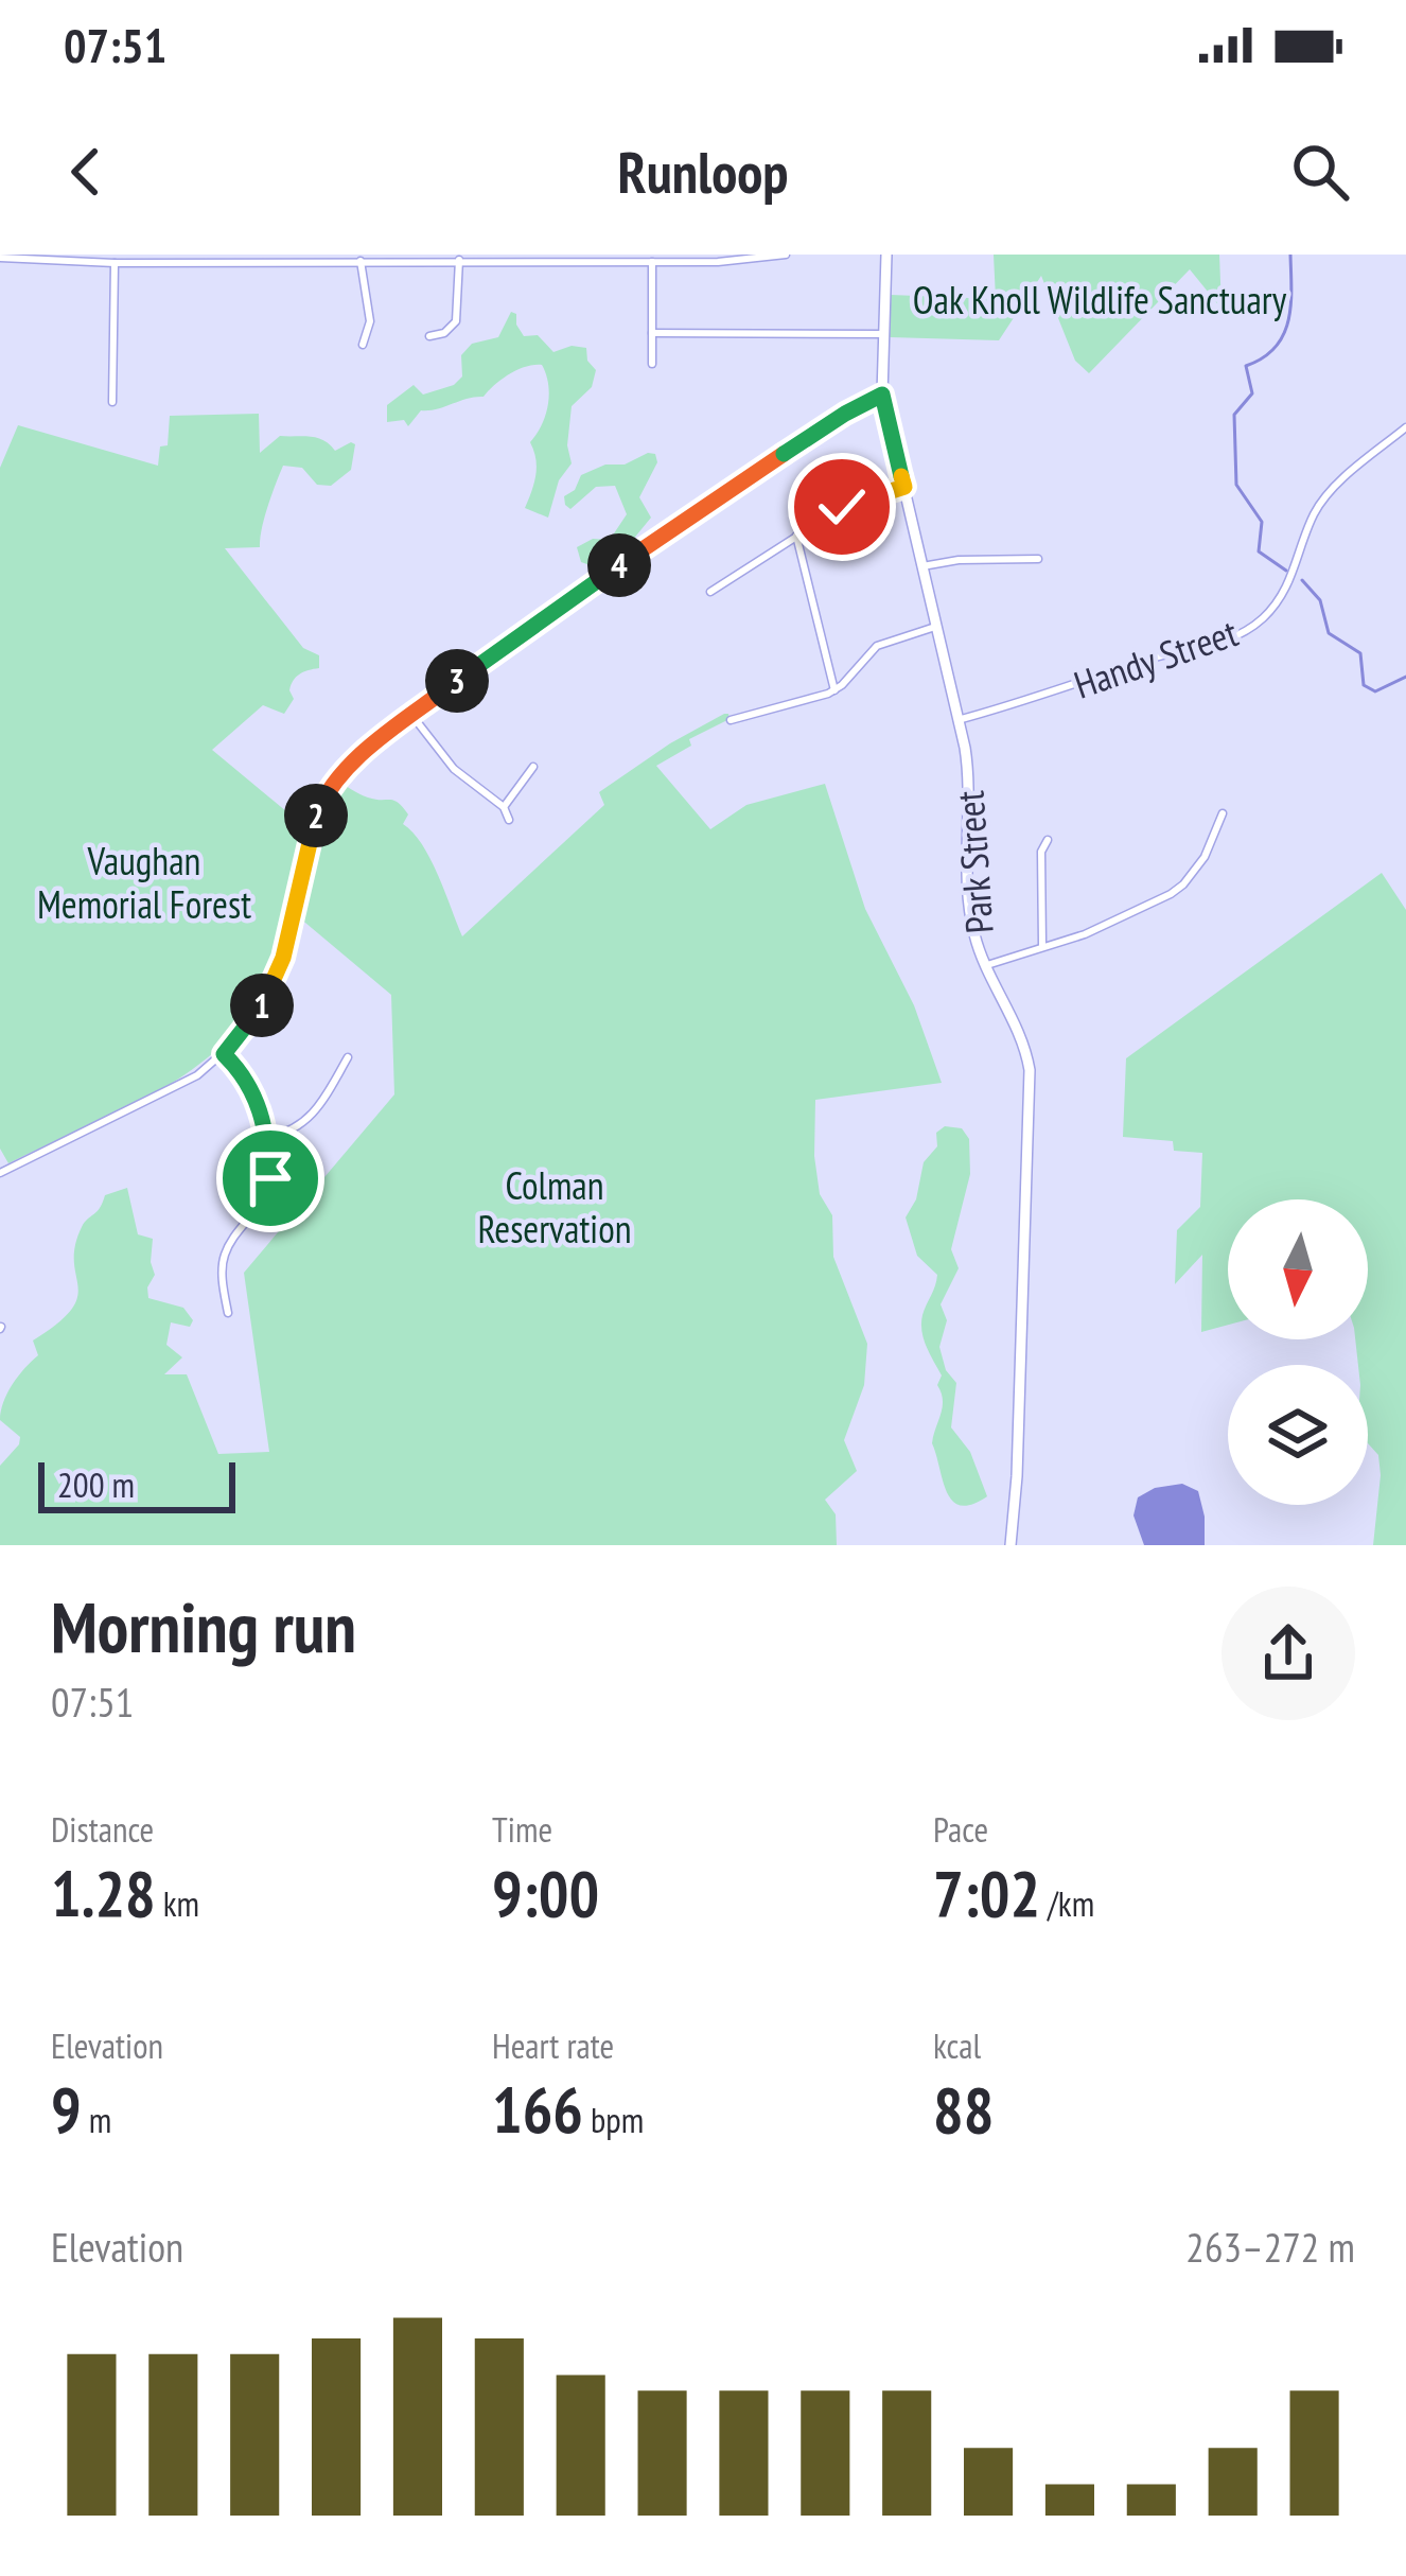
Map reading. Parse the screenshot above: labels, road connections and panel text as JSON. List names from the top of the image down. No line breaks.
{"streets":{"main road":["Park Street"],"street":["Handy Street"]},"crossings":[["Handy Street","Park Street"]],"parks":["Oak Knoll Wildlife Sanctuary","Vaughan Memorial Forest","Colman Reservation"],"scale_bar":"200 m","north":"bottom","page":{"status":"07:51","header":"Runloop","pins":["4","3","2","1"],"scale":"200 m","heading":["Morning run","07:51"],"stats":[["Distance","1.28 km"],["Time","9:00"],["Pace","7:02 /km"],["Elevation","9 m"],["Heart rate","166 bpm"],["kcal","88"]],"chart":["Elevation","263–272 m"]}}
